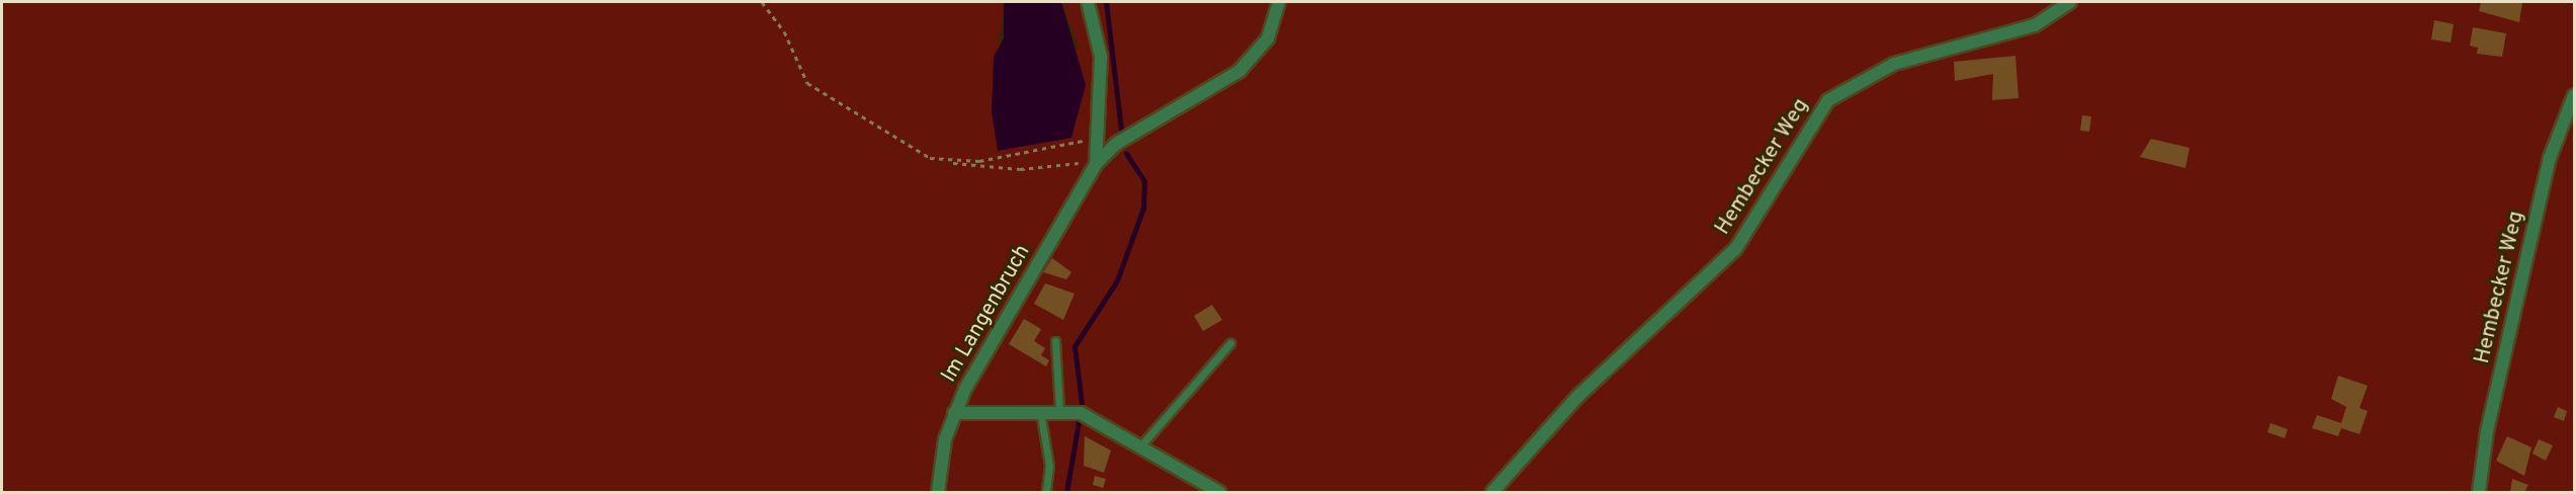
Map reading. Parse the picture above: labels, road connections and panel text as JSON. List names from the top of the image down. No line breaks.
{"streets":{"street":["Hembecker Weg","Im Langenbruch"]}}
